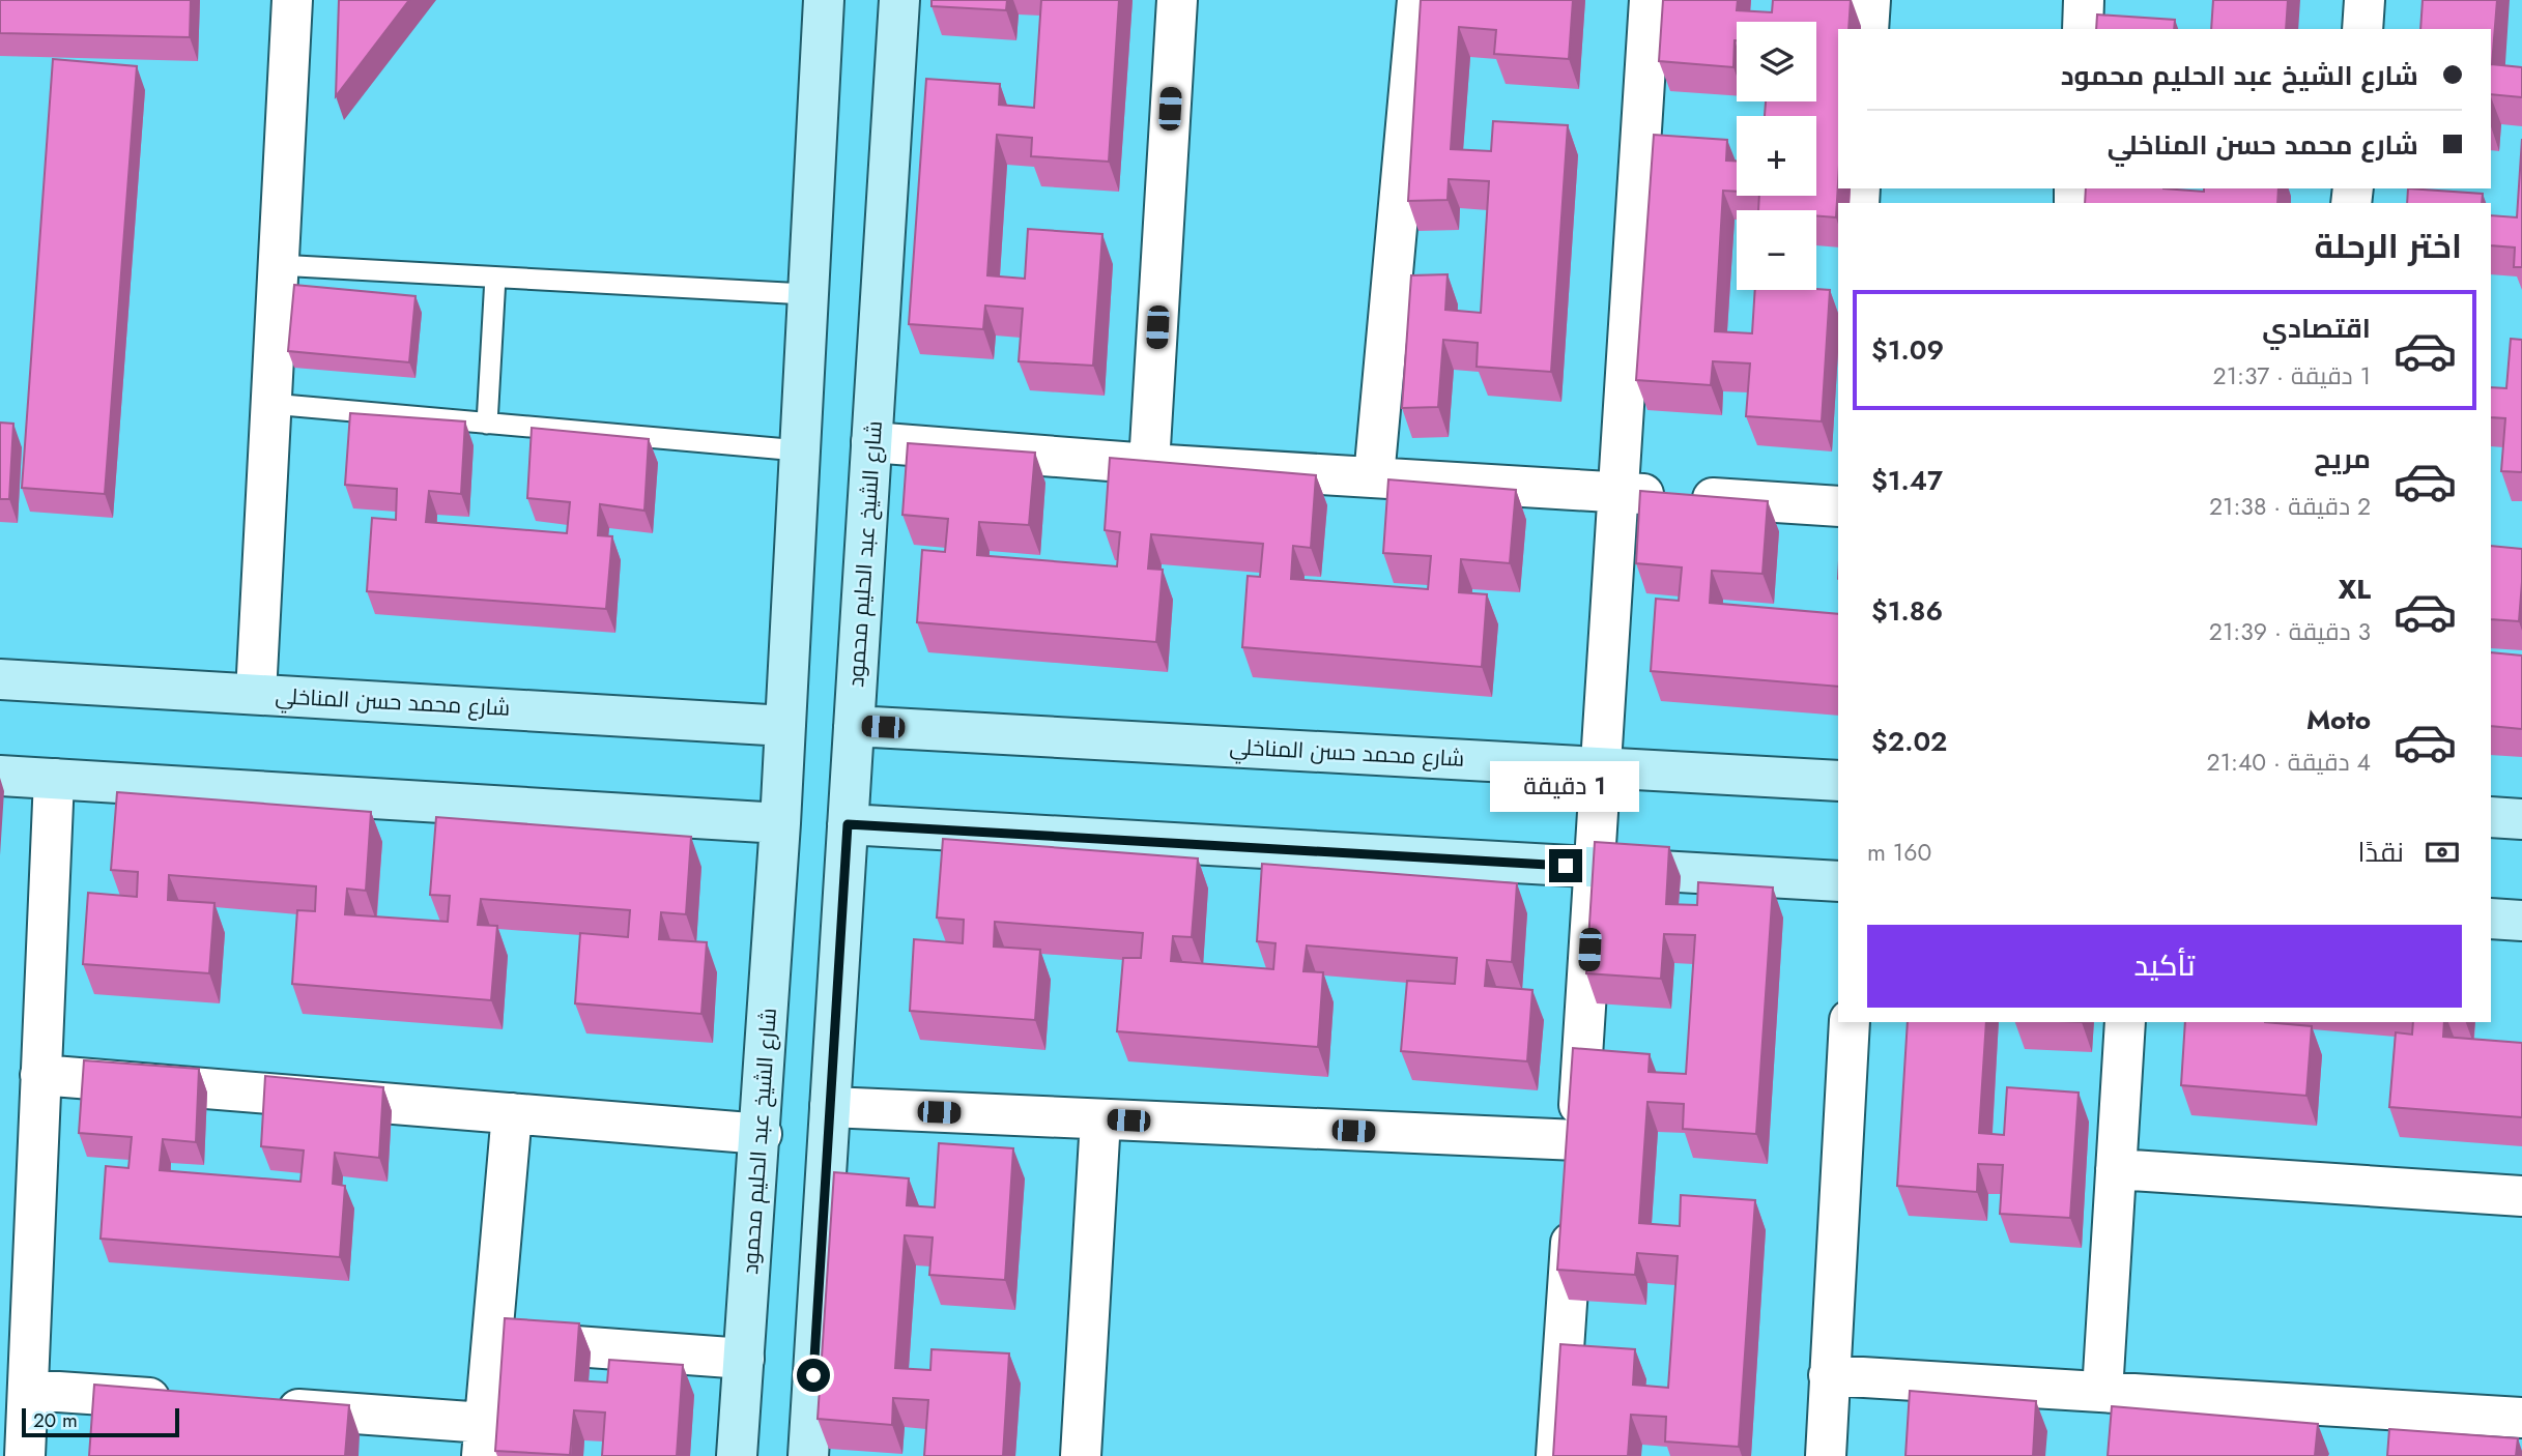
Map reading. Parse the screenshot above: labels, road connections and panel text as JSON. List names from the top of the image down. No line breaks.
{"streets":{"street":["شارع الشيخ عبد الحليم محمود","شارع محمد حسن المناخلي"]},"crossings":[["شارع الشيخ عبد الحليم محمود","شارع محمد حسن المناخلي"]],"scale_bar":"20 m","page":{"map_buttons":["+","−"],"banner":["شارع الشيخ عبد الحليم محمود","شارع محمد حسن المناخلي"],"heading":"اختر الرحلة","list":[{"name":"اقتصادي","note":"1 دقيقة · 21:37","value":"$1.09"},{"name":"مريح","note":"2 دقيقة · 21:38","value":"$1.47"},{"name":"XL","note":"3 دقيقة · 21:39","value":"$1.86"},{"name":"Moto","note":"4 دقيقة · 21:40","value":"$2.02"}],"bubble":"1 دقيقة","pay":["نقدًا","160 m"],"buttons":"تأكيد","scale":"20 m"}}
